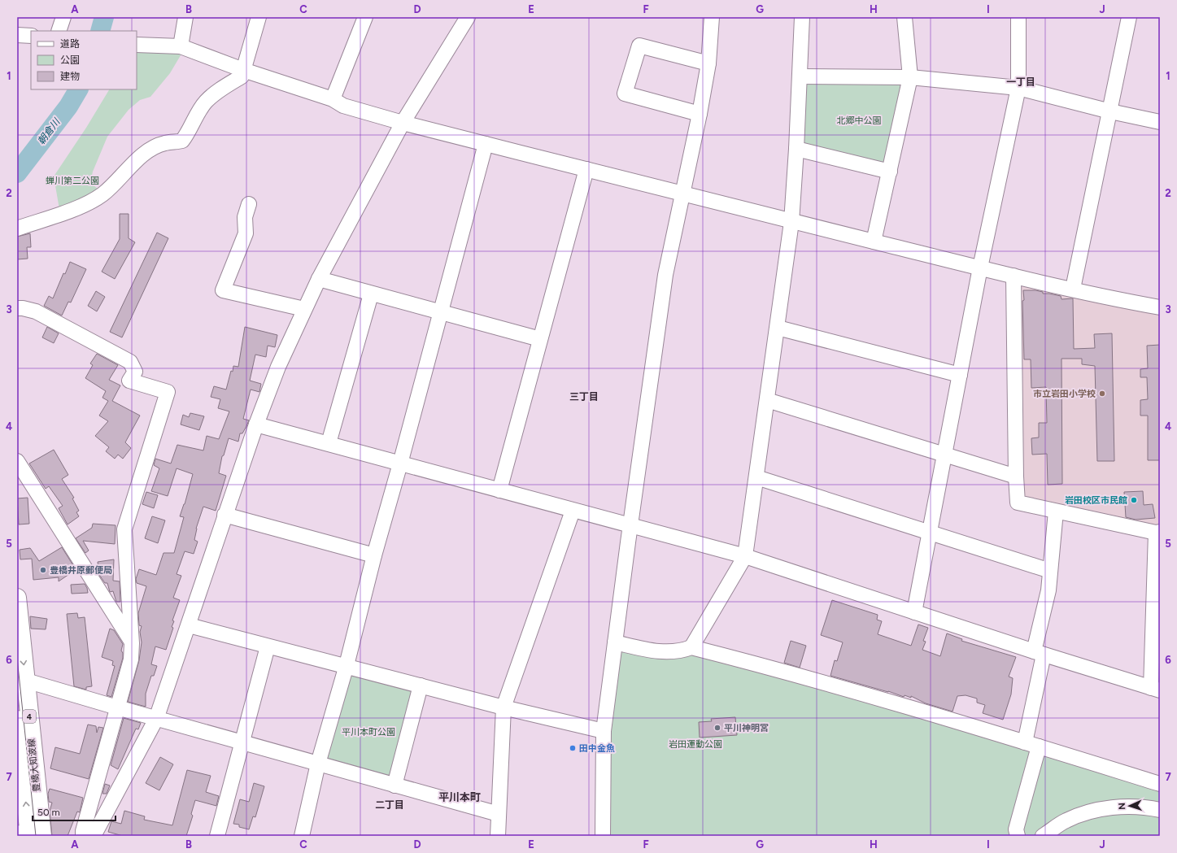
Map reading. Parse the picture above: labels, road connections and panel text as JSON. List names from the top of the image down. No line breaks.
{"streets":{"main road":["4","豊橋大知波線"]},"districts":["一丁目","三丁目","平川本町","二丁目"],"water":["朝倉川"],"parks":["北郷中公園","蝉川第二公園","平川本町公園","岩田運動公園"],"places":["市立岩田小学校","岩田校区市民館","豊橋井原郵便局","平川神明宮","田中金魚"],"legend":["道路","公園","建物"],"scale_bar":"50 m","north":"left","grid":{"columns":["A","B","C","D","E","F","G","H","I","J"],"rows":["1","2","3","4","5","6","7"]}}
